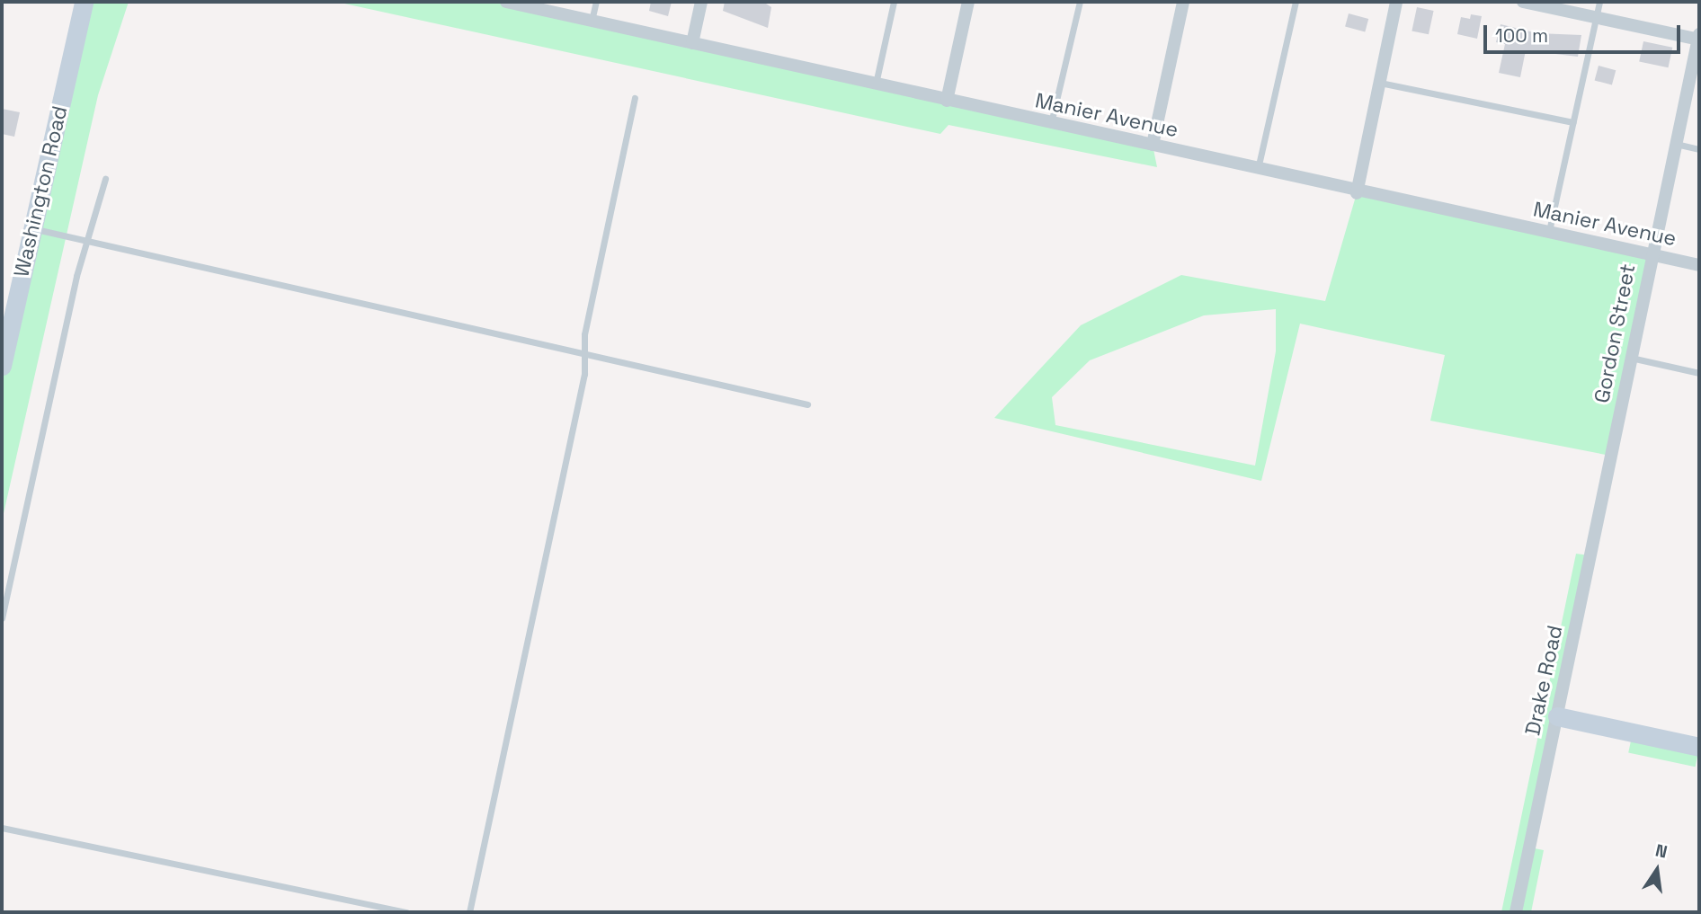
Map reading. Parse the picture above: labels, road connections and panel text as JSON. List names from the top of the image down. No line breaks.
{"streets":{"street":["Manier Avenue","Washington Road","Gordon Street","Drake Road"]},"crossings":[["Manier Avenue","Gordon Street"],["Gordon Street","Drake Road"]],"scale_bar":"100 m","north":"top"}
